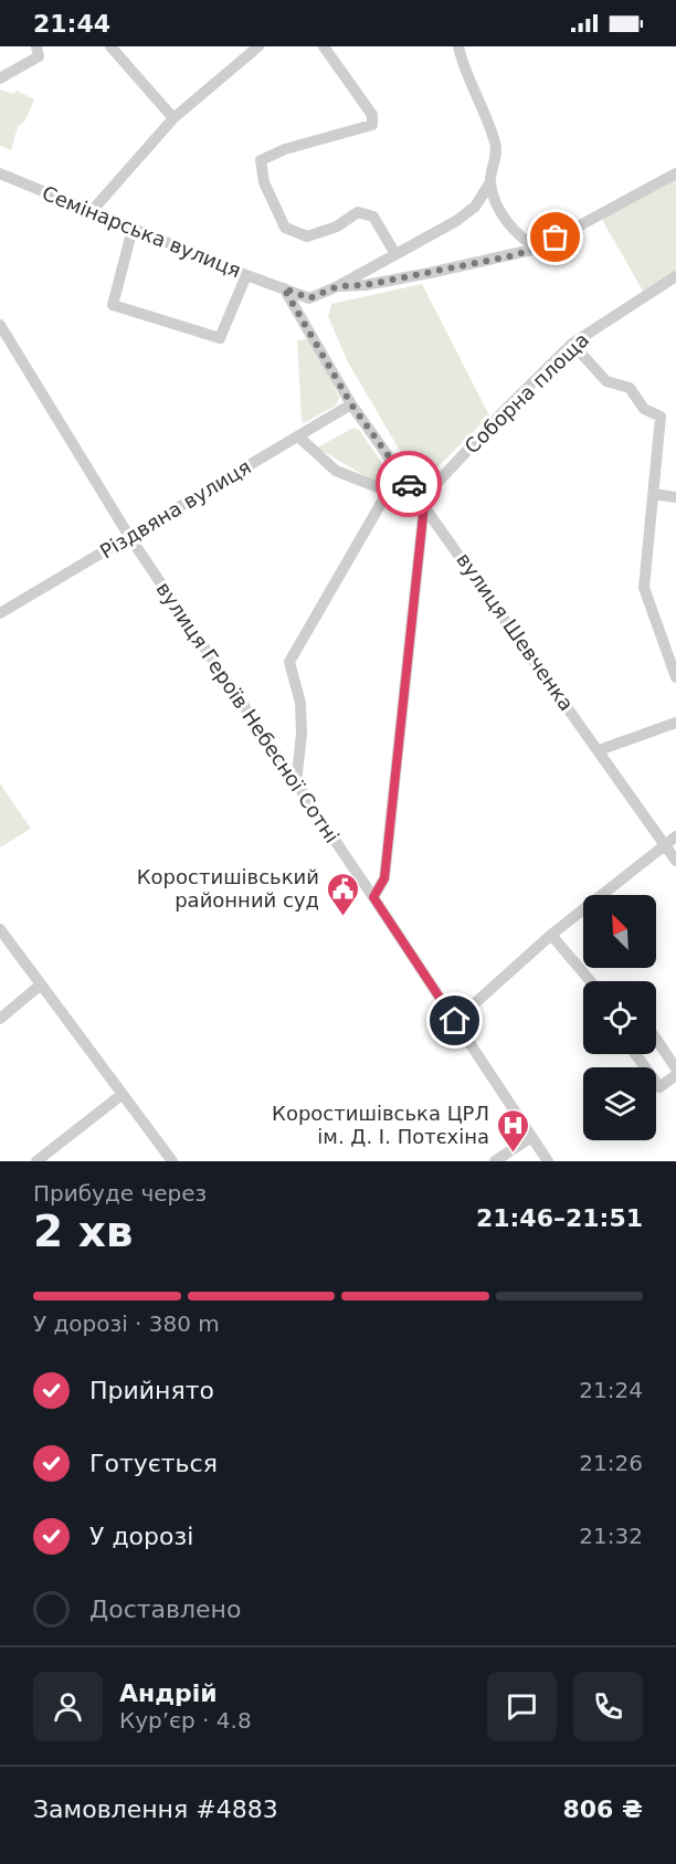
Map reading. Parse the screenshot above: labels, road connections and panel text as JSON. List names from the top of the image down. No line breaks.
{"streets":{"street":["Семінарська вулиця","Соборна площа","Різдвяна вулиця","вулиця Шевченка","вулиця Героїв Небесної Сотні"]},"crossings":[["Семінарська вулиця","вулиця Шевченка"],["Соборна площа","вулиця Шевченка"],["Різдвяна вулиця","вулиця Шевченка"],["Різдвяна вулиця","вулиця Героїв Небесної Сотні"]],"places":{"public building":["Коростишівський районний суд"],"hospital":["Коростишівська ЦРЛ ім. Д. І. Потєхіна"]},"north":"top left","page":{"status":"21:44","heading":["2 хв","Прибуде через","21:46–21:51"],"panel":["Андрій","Кур’єр · 4.8","Замовлення #4883","806 ₴"],"bar":"У дорозі · 380 m","list":[["Прийнято","21:24"],["Готується","21:26"],["У дорозі","21:32"],"Доставлено"]}}
